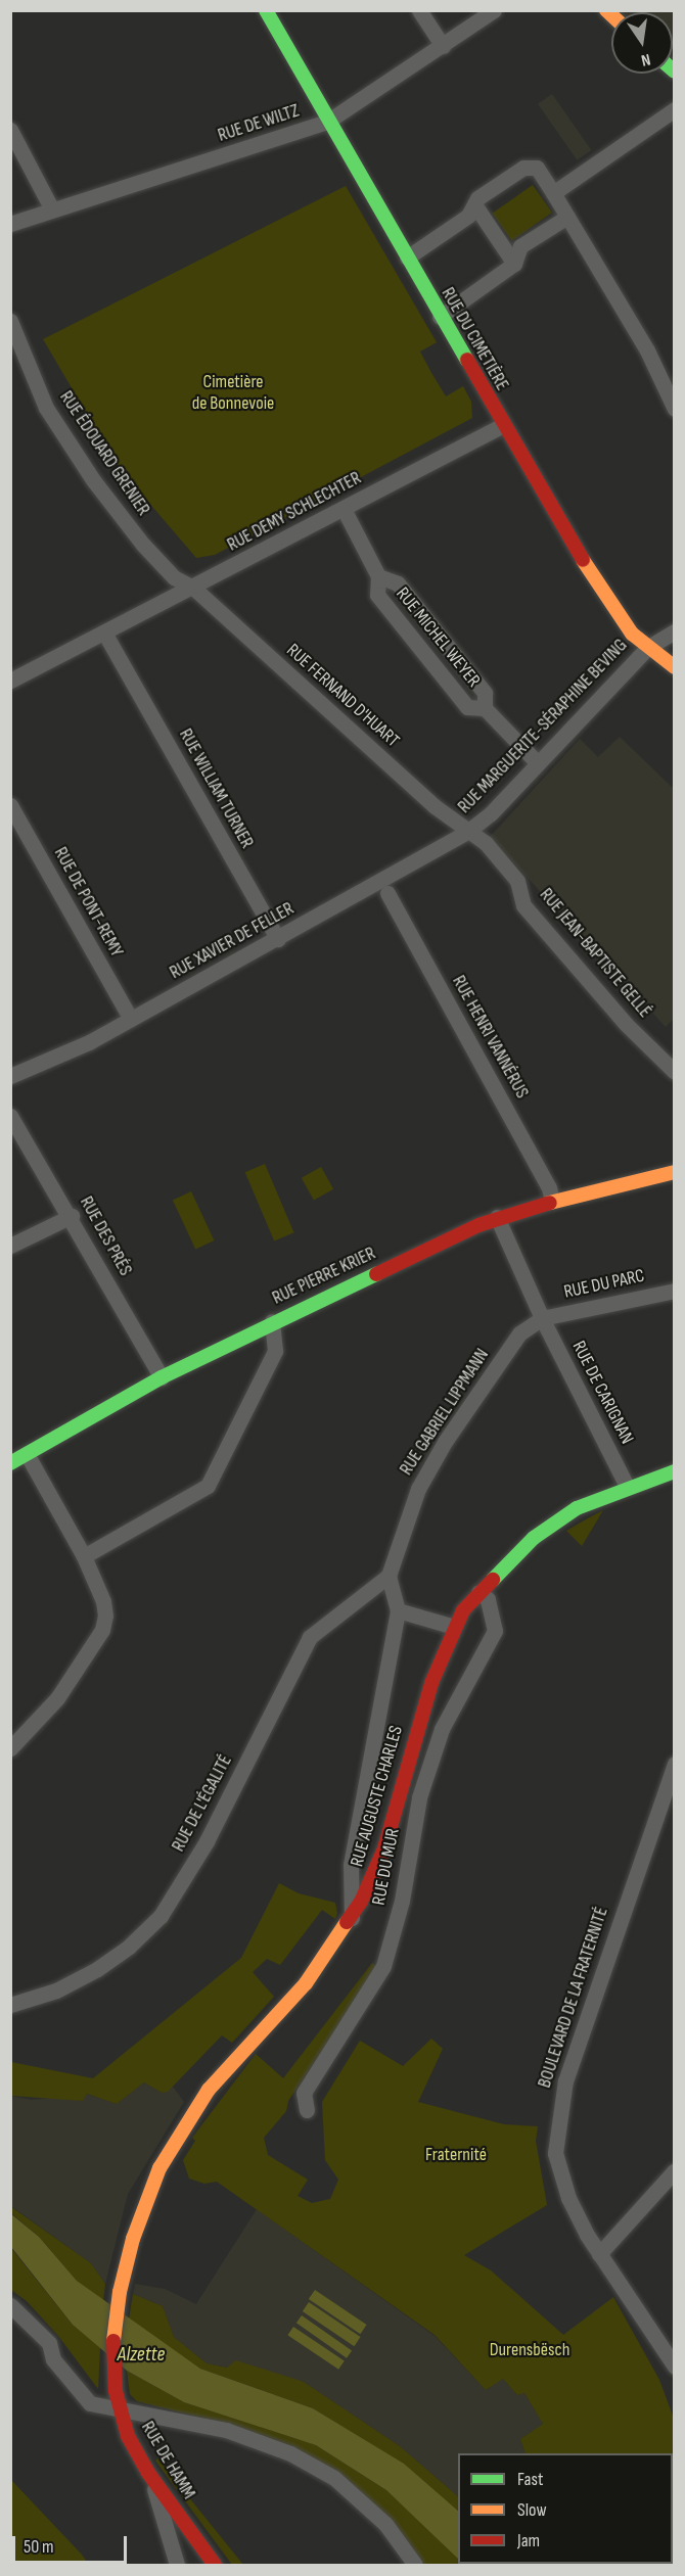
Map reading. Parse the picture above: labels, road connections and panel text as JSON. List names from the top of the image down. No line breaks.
{"streets":{"main road":["RUE DU CIMETIÈRE","RUE PIERRE KRIER","RUE AUGUSTE CHARLES","RUE DE HAMM"],"street":["RUE DE WILTZ","RUE ÉDOUARD GRENIER","RUE DEMY SCHLECHTER","RUE MICHEL WEYER","RUE FERNAND D'HUART","RUE MARGUERITE-SÉRAPHINE BEVING","RUE WILLIAM TURNER","RUE DE PONT-REMY","RUE XAVIER DE FELLER","RUE JEAN-BAPTISTE GELLÉ","RUE HENRI VANNÉRUS","RUE DES PRÉS","RUE DU PARC","RUE DE CARIGNAN","RUE GABRIEL LIPPMANN","RUE DE L'ÉGALITÉ","RUE DU MUR","BOULEVARD DE LA FRATERNITÉ"]},"crossings":[["RUE DE WILTZ","RUE DU CIMETIÈRE"],["RUE DU CIMETIÈRE","RUE DEMY SCHLECHTER"],["RUE DU CIMETIÈRE","RUE MARGUERITE-SÉRAPHINE BEVING"],["RUE ÉDOUARD GRENIER","RUE DEMY SCHLECHTER"],["RUE ÉDOUARD GRENIER","RUE FERNAND D'HUART"],["RUE DEMY SCHLECHTER","RUE MICHEL WEYER"],["RUE DEMY SCHLECHTER","RUE FERNAND D'HUART"],["RUE DEMY SCHLECHTER","RUE WILLIAM TURNER"],["RUE MICHEL WEYER","RUE MARGUERITE-SÉRAPHINE BEVING"],["RUE FERNAND D'HUART","RUE MARGUERITE-SÉRAPHINE BEVING"],["RUE FERNAND D'HUART","RUE XAVIER DE FELLER"],["RUE FERNAND D'HUART","RUE JEAN-BAPTISTE GELLÉ"],["RUE MARGUERITE-SÉRAPHINE BEVING","RUE XAVIER DE FELLER"],["RUE MARGUERITE-SÉRAPHINE BEVING","RUE JEAN-BAPTISTE GELLÉ"],["RUE WILLIAM TURNER","RUE XAVIER DE FELLER"],["RUE DE PONT-REMY","RUE XAVIER DE FELLER"],["RUE XAVIER DE FELLER","RUE JEAN-BAPTISTE GELLÉ"],["RUE HENRI VANNÉRUS","RUE PIERRE KRIER"],["RUE DES PRÉS","RUE PIERRE KRIER"],["RUE PIERRE KRIER","RUE DE CARIGNAN"],["RUE DU PARC","RUE DE CARIGNAN"],["RUE DU PARC","RUE GABRIEL LIPPMANN"],["RUE DE CARIGNAN","RUE GABRIEL LIPPMANN"],["RUE DE CARIGNAN","RUE AUGUSTE CHARLES"],["RUE GABRIEL LIPPMANN","RUE DE L'ÉGALITÉ"],["RUE AUGUSTE CHARLES","RUE DU MUR"],["RUE AUGUSTE CHARLES","RUE DE HAMM"]],"water":["Alzette"],"parks":["Cimetière de Bonnevoie","Fraternité","Durensbësch"],"legend":["Fast","Slow","Jam"],"scale_bar":"50 m","north":"bottom"}
